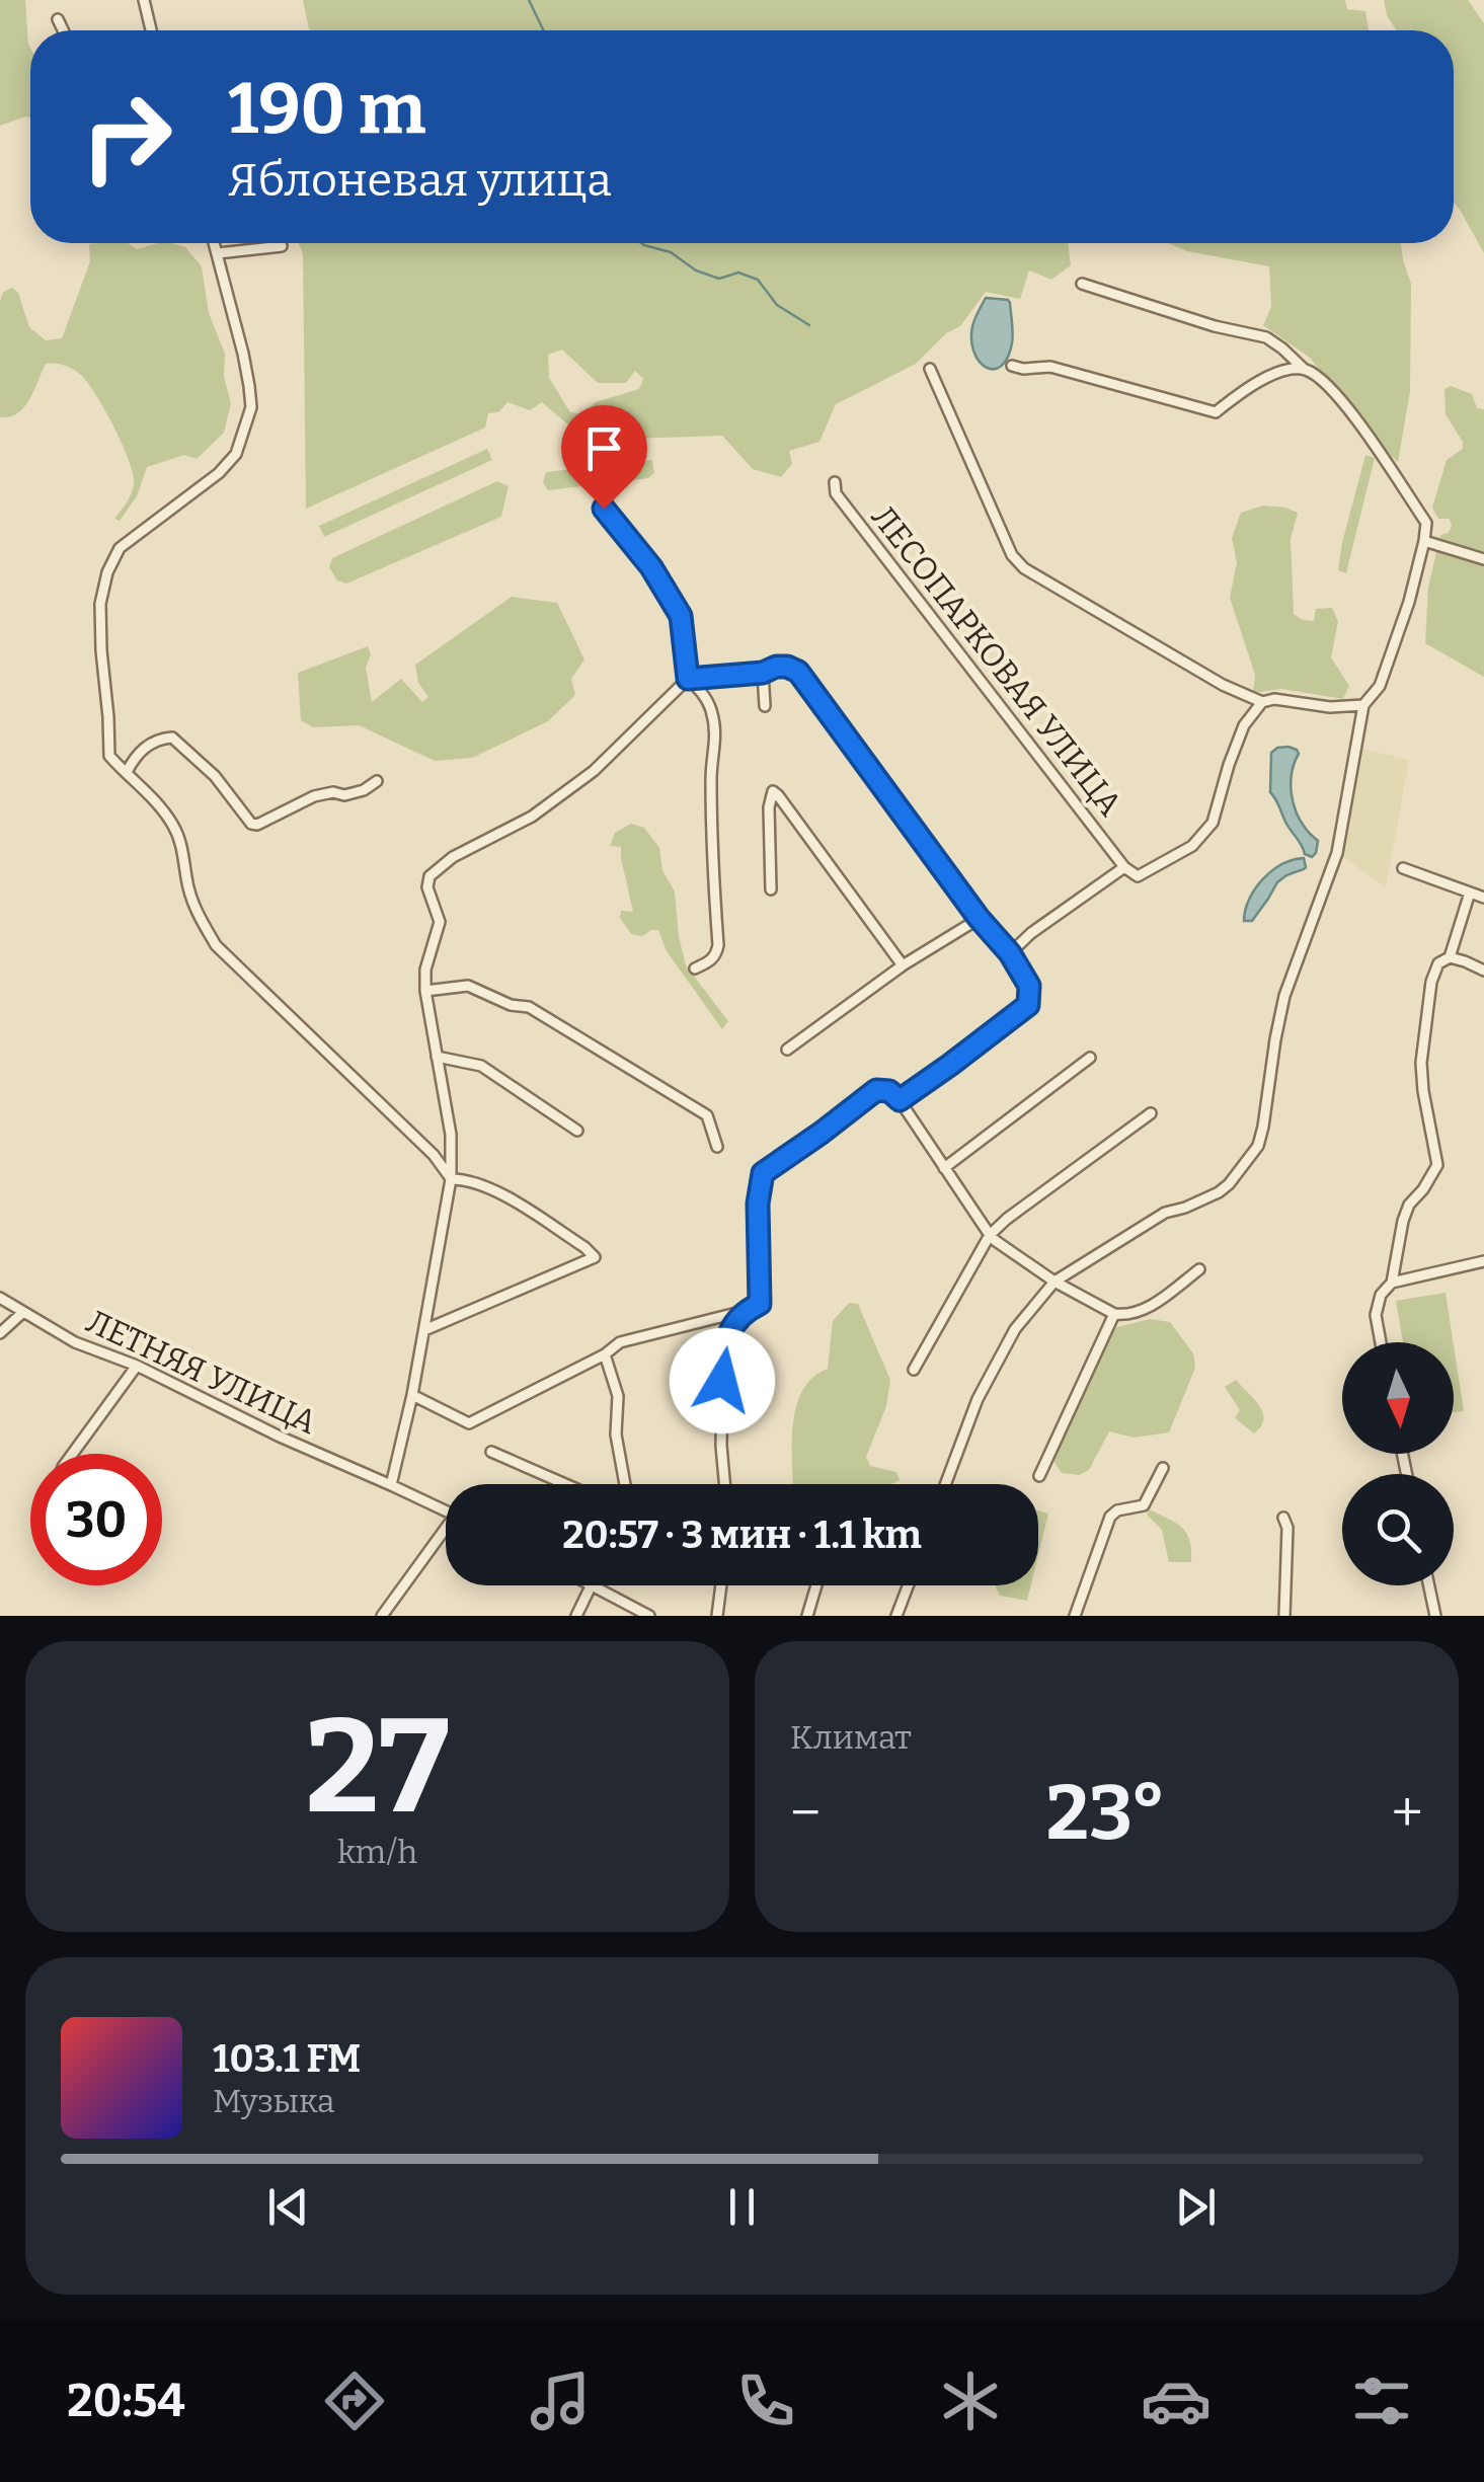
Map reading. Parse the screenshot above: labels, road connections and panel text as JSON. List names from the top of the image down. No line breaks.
{"streets":{"street":["ЛЕСОПАРКОВАЯ УЛИЦА","ЛЕТНЯЯ УЛИЦА"]},"north":"bottom","page":{"turn":["190 m","Яблоневая улица"],"limit":"30","trip":"20:57 · 3 мин · 1.1 km","tile":[["27","km/h"],"Климат"],"heat":["−","23°","+"],"song":["103.1 FM","Музыка"],"tabs":"20:54"}}
